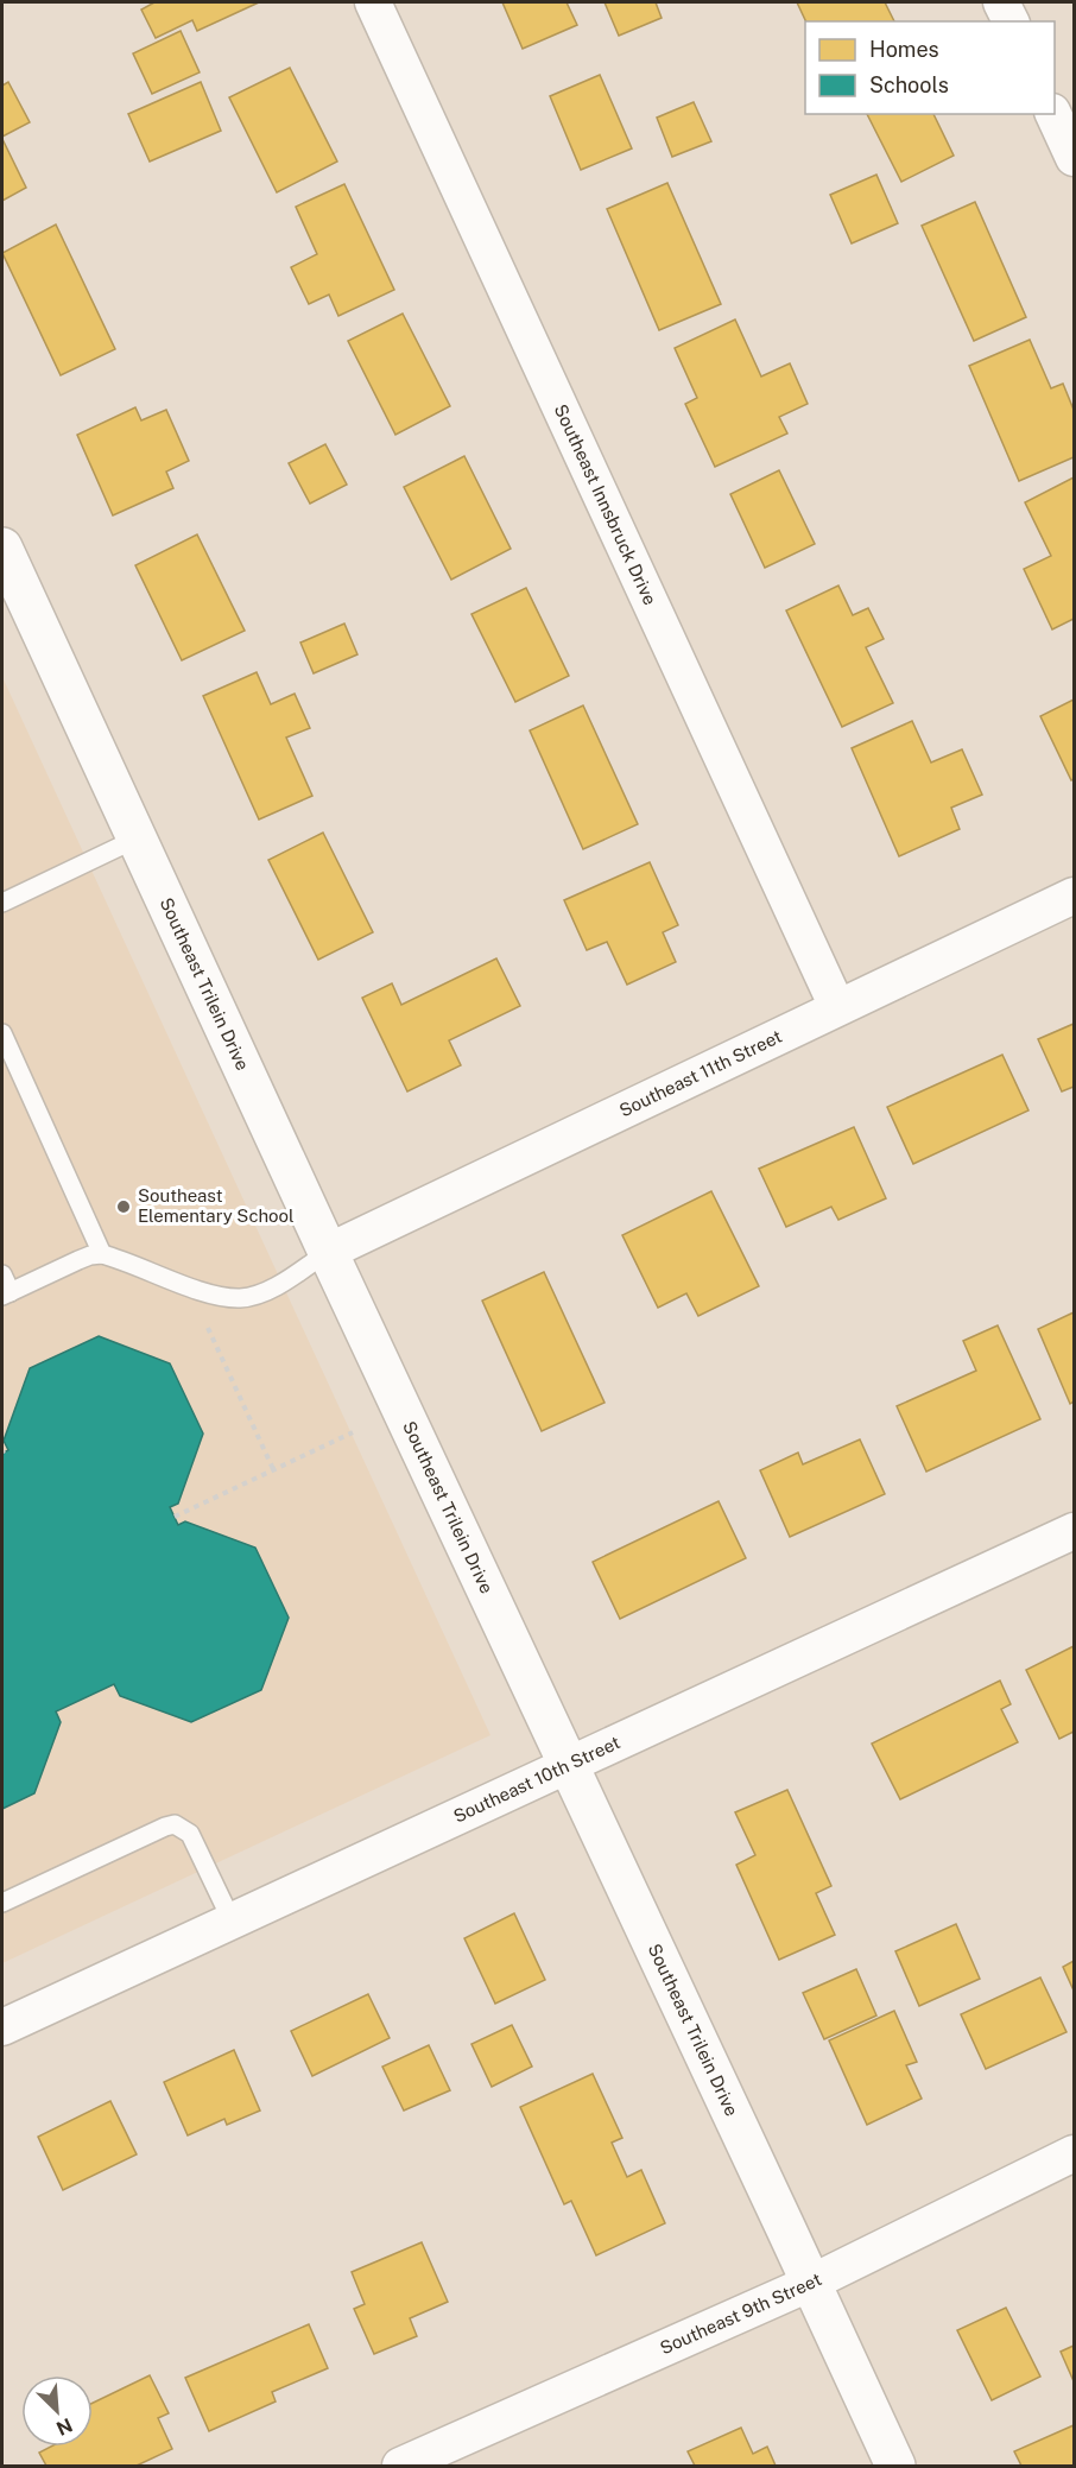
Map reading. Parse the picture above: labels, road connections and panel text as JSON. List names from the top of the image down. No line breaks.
{"streets":{"street":["Southeast Innsbruck Drive","Southeast Trilein Drive","Southeast 11th Street","Southeast 10th Street","Southeast 9th Street"]},"crossings":[["Southeast Innsbruck Drive","Southeast 11th Street"],["Southeast Trilein Drive","Southeast 11th Street"],["Southeast Trilein Drive","Southeast 10th Street"],["Southeast Trilein Drive","Southeast 9th Street"]],"places":["Southeast Elementary School"],"legend":["Homes","Schools"],"north":"bottom right"}
